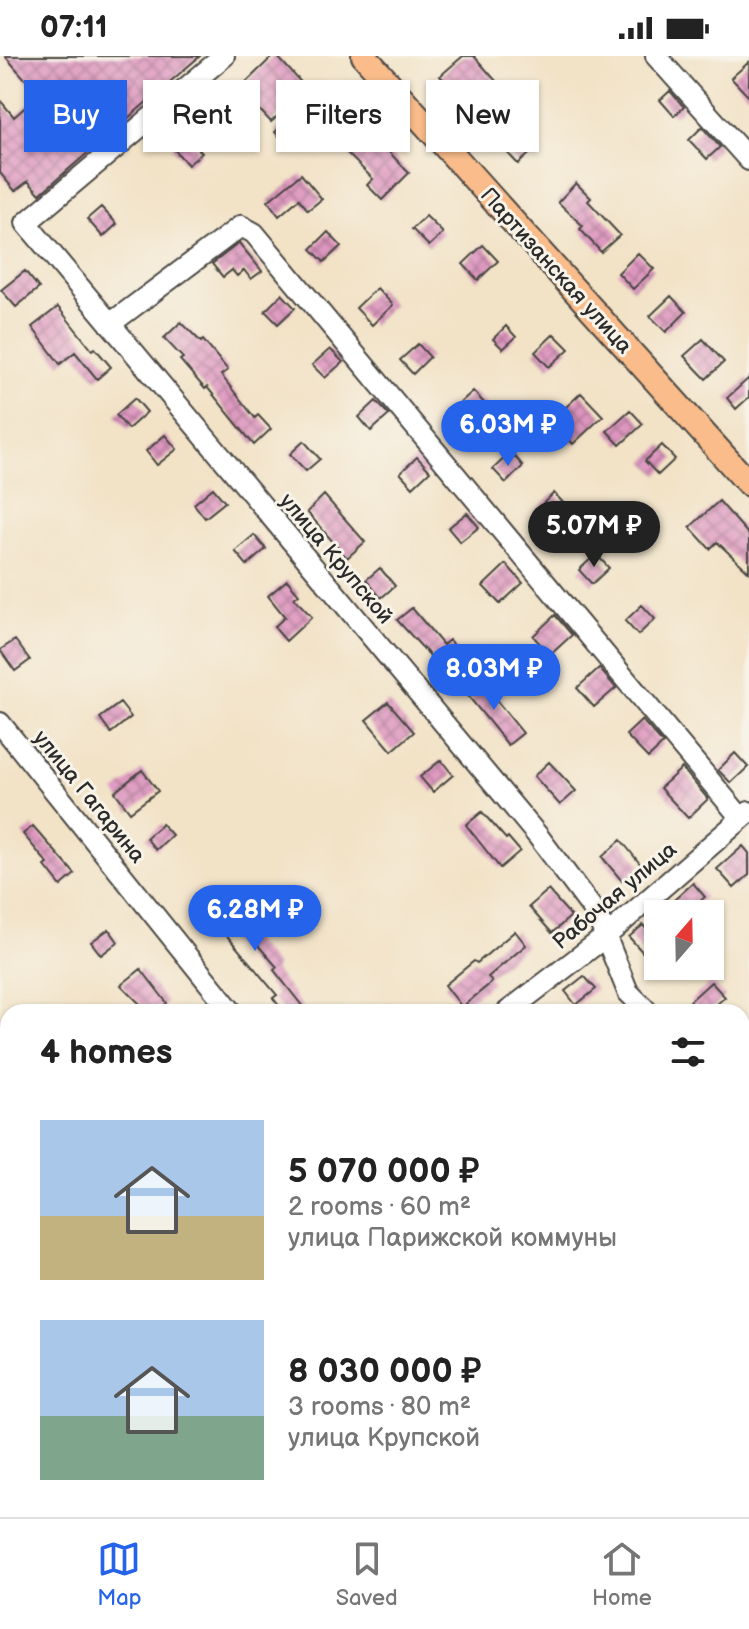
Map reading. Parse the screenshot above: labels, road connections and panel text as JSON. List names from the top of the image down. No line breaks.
{"streets":{"main road":["Партизанская улица"],"street":["улица Крупской","улица Гагарина","Рабочая улица"]},"crossings":[["улица Крупской","Рабочая улица"]],"north":"top","page":{"status":"07:11","chip":["Buy","Rent","Filters","New"],"price":["6.03M ₽","5.07M ₽","8.03M ₽","6.28M ₽"],"heading":"4 homes","list":[{"name":"5 070 000 ₽","note":"2 rooms · 60 m² · улица Парижской коммуны"},{"name":"8 030 000 ₽","note":"3 rooms · 80 m² · улица Крупской"}],"tabs":["Map","Saved","Home"]}}
